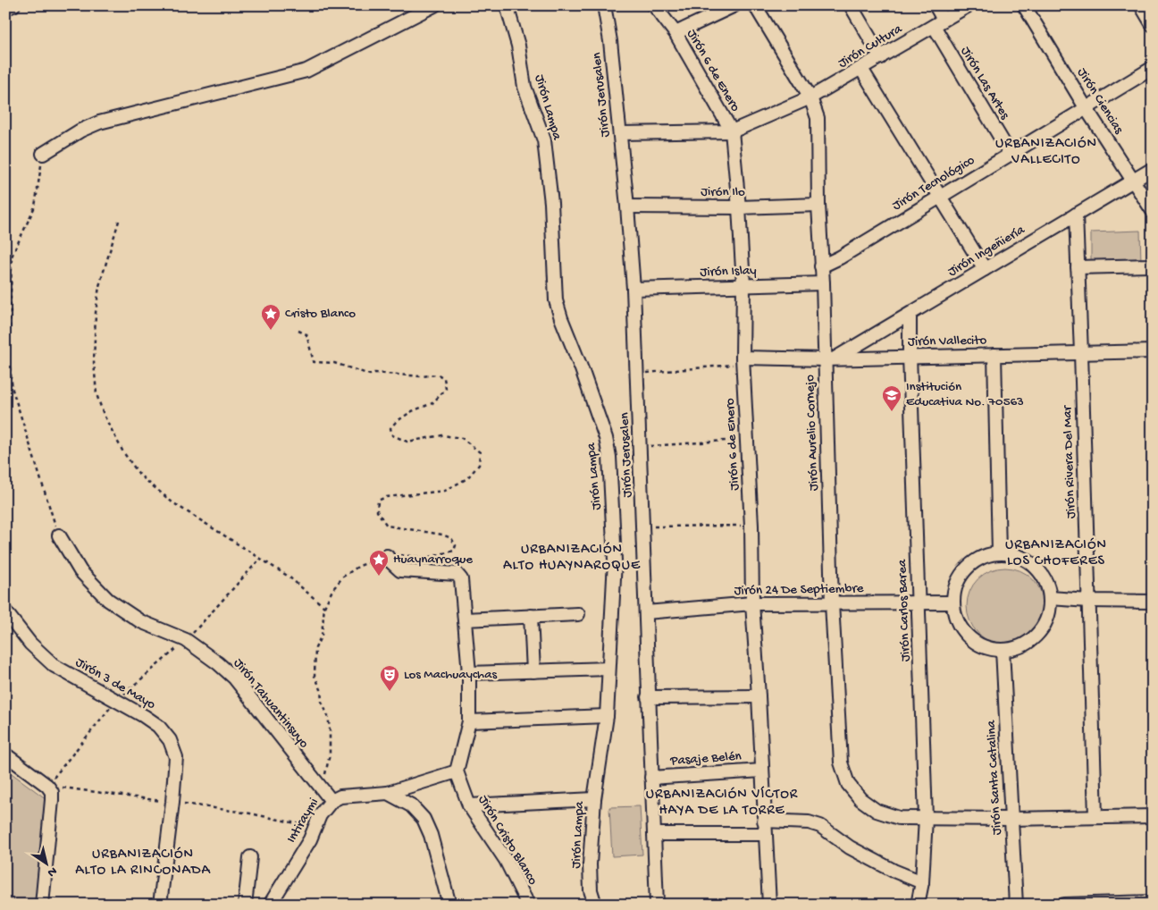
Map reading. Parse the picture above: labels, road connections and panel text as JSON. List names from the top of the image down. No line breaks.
{"streets":{"street":["Jirón Cultura","Jirón 6 de Enero","Jirón Las Artes","Jirón Jerusalen","Jirón Ciencias","Jirón Lampa","Jirón Tecnológico","Jirón Ilo","Jirón Ingeñiería","Jirón Islay","Jirón Vallecito","Jirón Aurelio Cornejo","Jirón Rivera Del Mar","Jirón 24 De Septiembre","Jirón Carlos Barea","Jirón 3 de Mayo","Jirón Tahuantinsuyo","Pasaje Belén","Jirón Santa Catalina","Intiraymi","Jirón Cristo Blanco"]},"crossings":[["Jirón Cultura","Jirón 6 de Enero"],["Jirón Cultura","Jirón Las Artes"],["Jirón Cultura","Jirón Aurelio Cornejo"],["Jirón 6 de Enero","Jirón Ilo"],["Jirón 6 de Enero","Jirón Islay"],["Jirón 6 de Enero","Jirón Vallecito"],["Jirón 6 de Enero","Jirón 24 De Septiembre"],["Jirón 6 de Enero","Pasaje Belén"],["Jirón Las Artes","Jirón Tecnológico"],["Jirón Jerusalen","Jirón Ilo"],["Jirón Jerusalen","Jirón Islay"],["Jirón Jerusalen","Jirón 24 De Septiembre"],["Jirón Jerusalen","Pasaje Belén"],["Jirón Ciencias","Jirón Tecnológico"],["Jirón Ciencias","Jirón Ingeñiería"],["Jirón Tecnológico","Jirón Aurelio Cornejo"],["Jirón Ilo","Jirón Aurelio Cornejo"],["Jirón Ingeñiería","Jirón Vallecito"],["Jirón Ingeñiería","Jirón Aurelio Cornejo"],["Jirón Ingeñiería","Jirón Rivera Del Mar"],["Jirón Ingeñiería","Jirón Carlos Barea"],["Jirón Islay","Jirón Aurelio Cornejo"],["Jirón Vallecito","Jirón Aurelio Cornejo"],["Jirón Vallecito","Jirón Rivera Del Mar"],["Jirón Vallecito","Jirón Carlos Barea"],["Jirón Aurelio Cornejo","Jirón Rivera Del Mar"],["Jirón Aurelio Cornejo","Jirón 24 De Septiembre"],["Jirón Aurelio Cornejo","Jirón Carlos Barea"],["Jirón Aurelio Cornejo","Jirón Santa Catalina"],["Jirón 24 De Septiembre","Jirón Carlos Barea"],["Jirón 24 De Septiembre","Jirón Santa Catalina"],["Jirón Tahuantinsuyo","Intiraymi"],["Intiraymi","Jirón Cristo Blanco"]],"districts":["URBANIZACIÓN VALLECITO","URBANIZACIÓN LOS CHOFERES","URBANIZACIÓN ALTO HUAYNAROQUE","URBANIZACIÓN VÍCTOR HAYA DE LA TORRE","URBANIZACIÓN ALTO LA RINCONADA"],"places":{"place":["Cristo Blanco","Huaynarroque"],"school or university":["Institución Educativa No. 70563"],"theatre":["Los Machuaychas"]},"north":"bottom right"}
